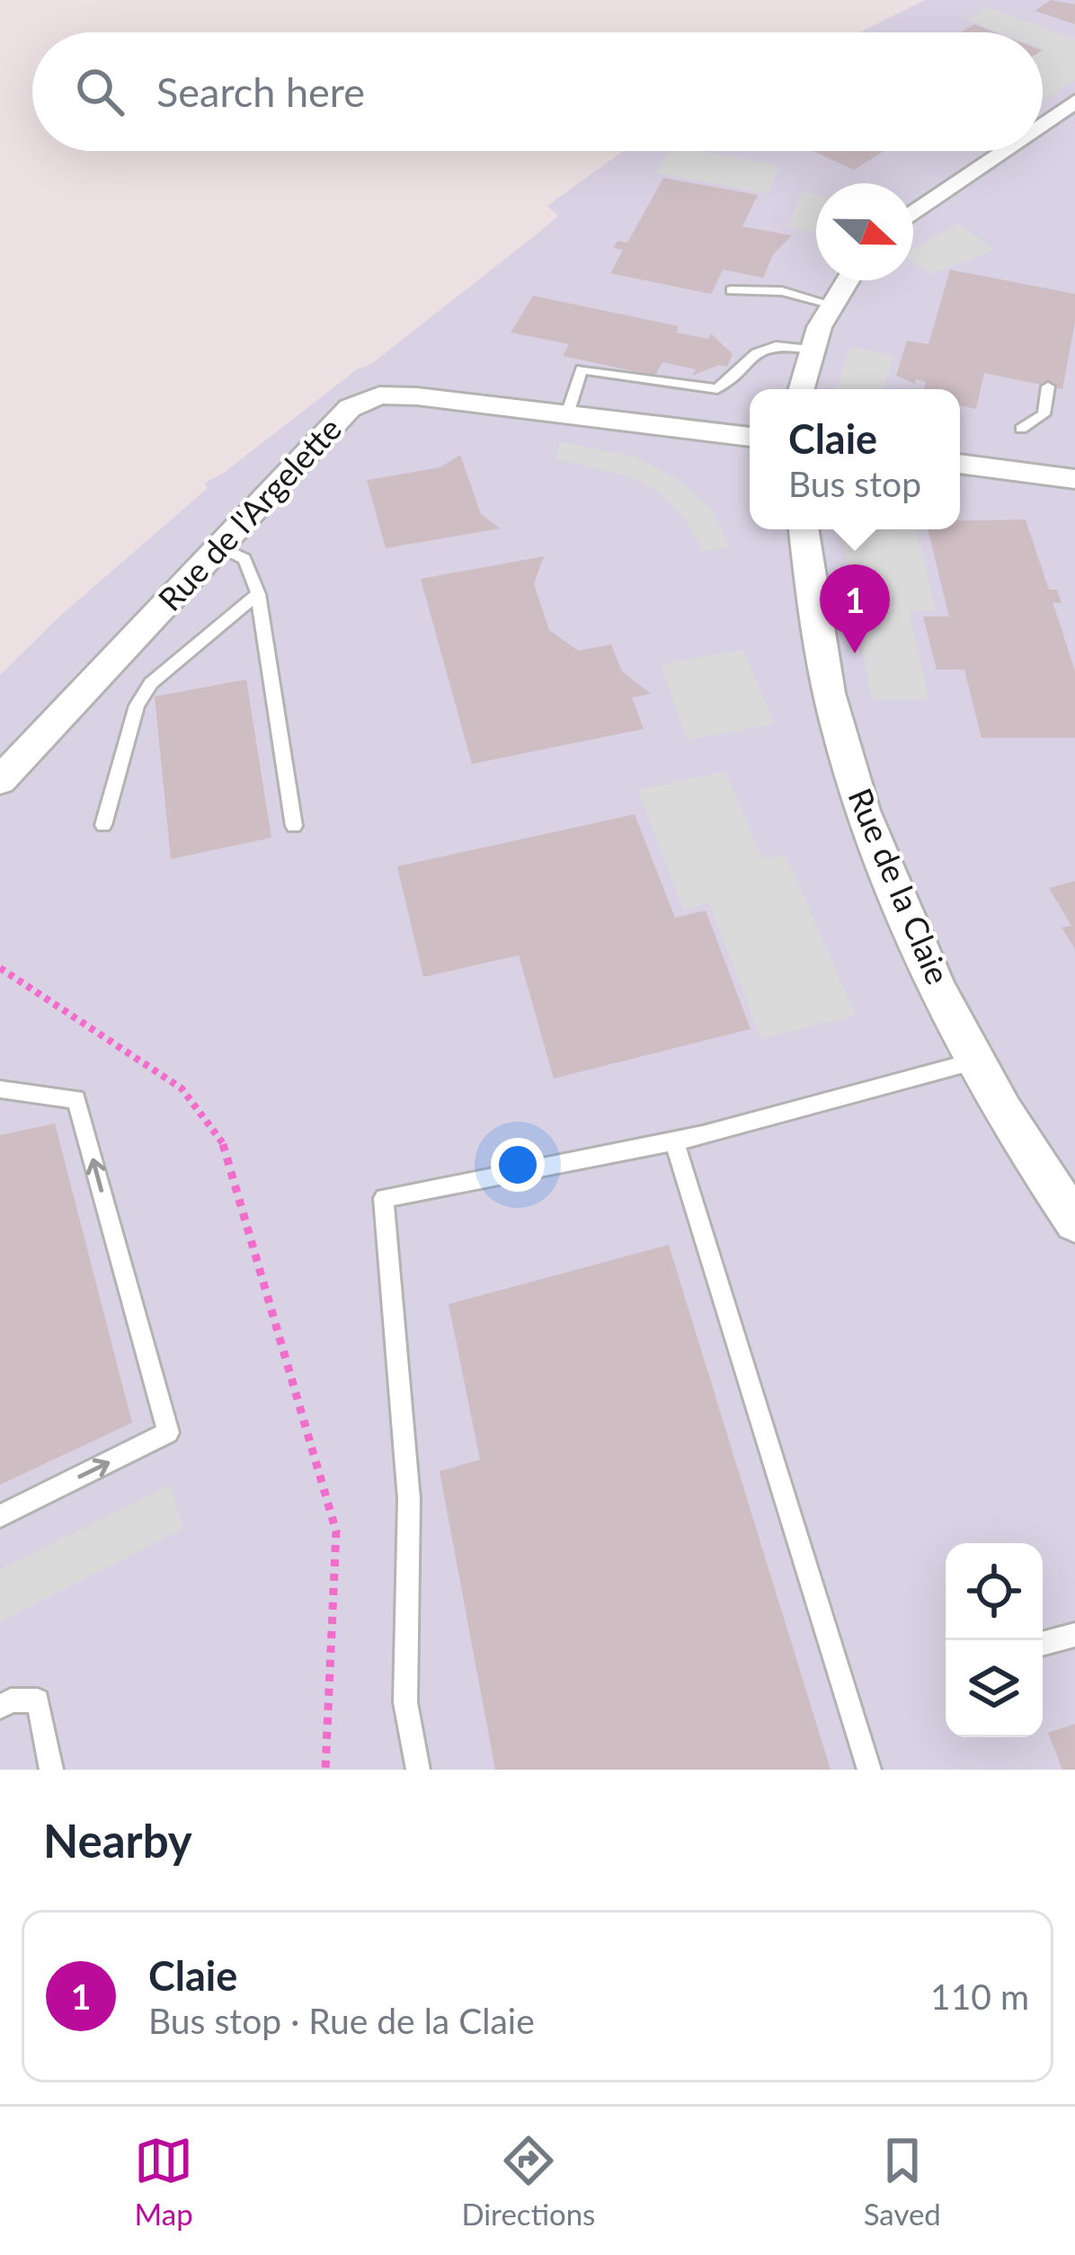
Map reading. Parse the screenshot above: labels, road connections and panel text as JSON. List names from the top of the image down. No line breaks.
{"streets":{"street":["Rue de l'Argelette","Rue de la Claie"]},"north":"right","page":{"search":"Search here","popup":["Claie","Bus stop"],"pins":"1","heading":"Nearby","list":[{"mark":"1","name":"Claie","note":"Bus stop · Rue de la Claie","value":"110 m"}],"nav":["Map","Directions","Saved"]}}
